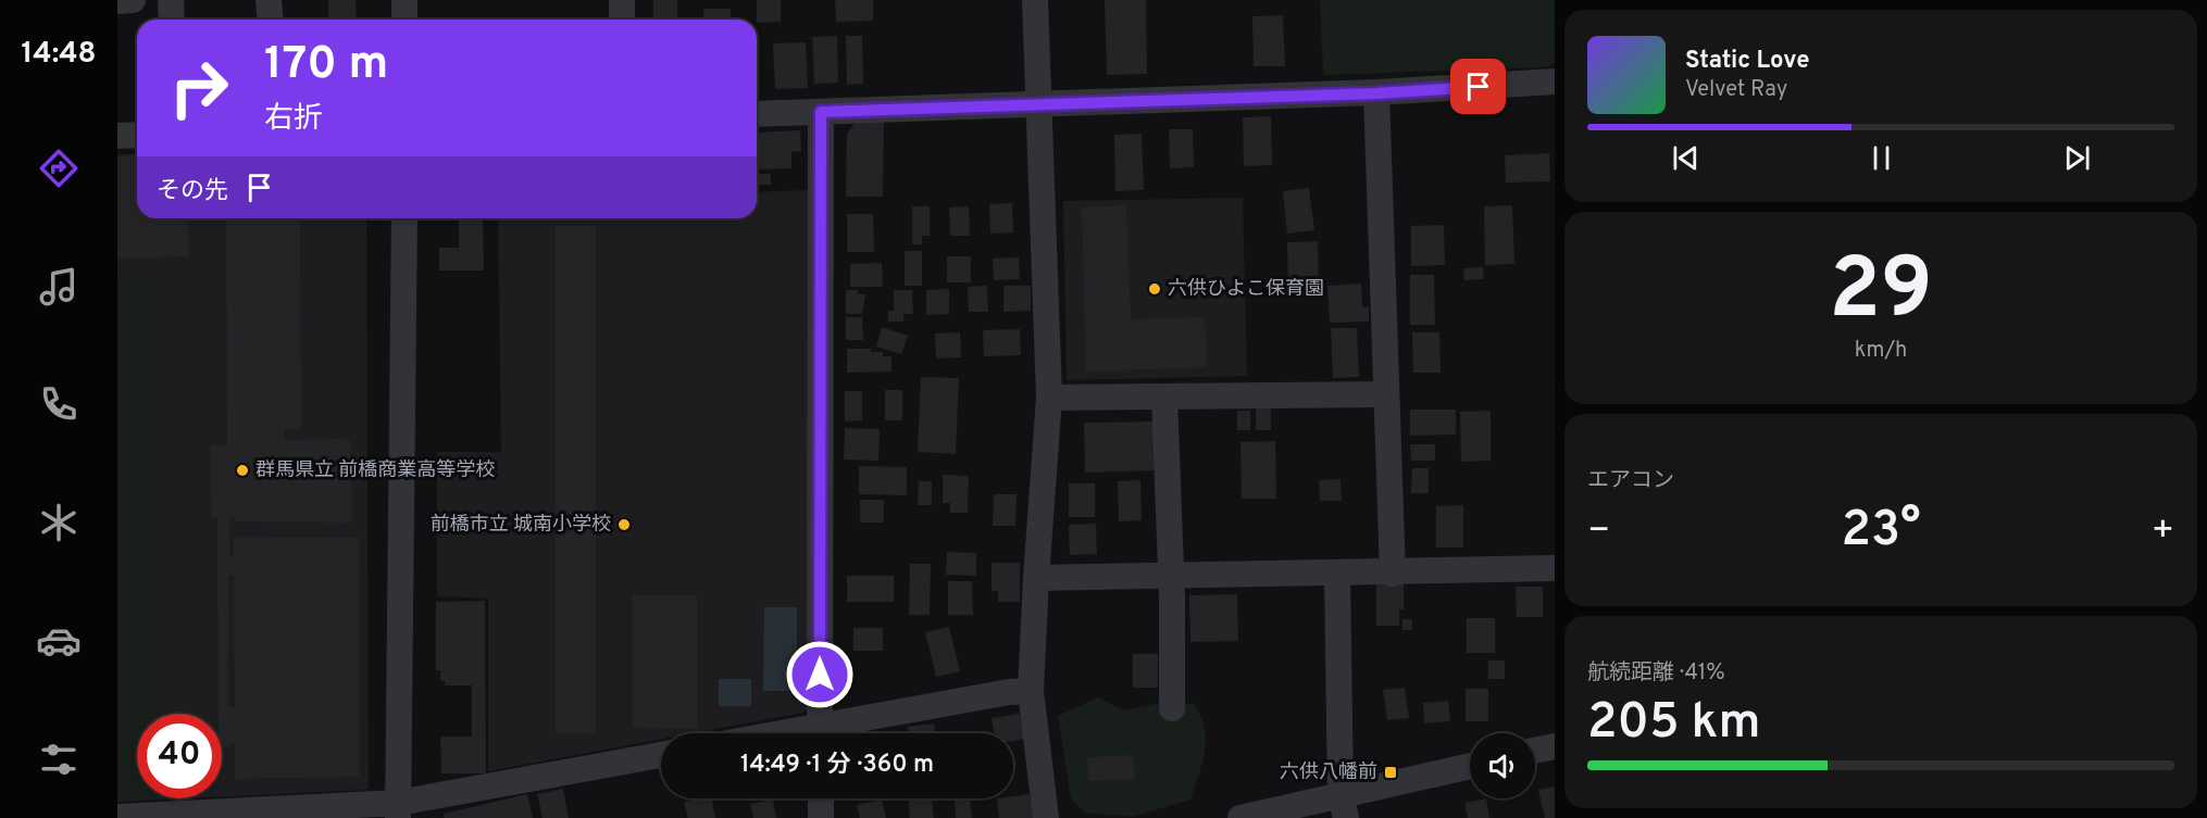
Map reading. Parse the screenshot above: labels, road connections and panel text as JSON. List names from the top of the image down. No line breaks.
{"places":{"other":["六供ひよこ保育園","群馬県立 前橋商業高等学校","前橋市立 城南小学校"],"transit":["六供八幡前"]},"page":{"tabs":"14:48","turn":["170 m","右折"],"song":["Static Love","Velvet Ray"],"then":"その先","tile":[["29","km/h"],"エアコン",["航続距離 · 41%","205 km"]],"heat":["−","23°","+"],"limit":"40","trip":"14:49 · 1 分 · 360 m"}}
